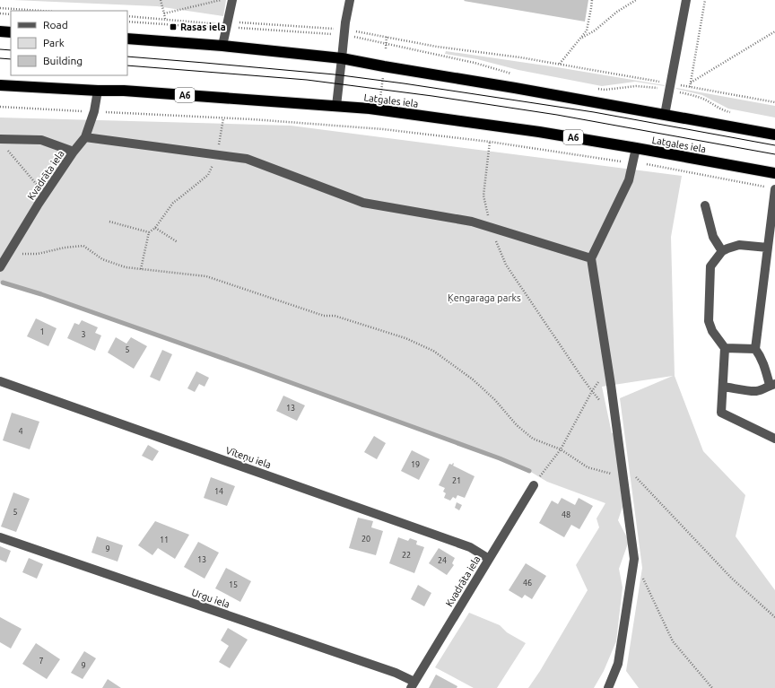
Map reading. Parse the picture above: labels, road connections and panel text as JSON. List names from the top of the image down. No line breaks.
{"streets":{"highway":["A6","Latgales iela"],"street":["Kvadrāta iela","Vīteņu iela","Urgu iela"]},"crossings":[["Latgales iela","Kvadrāta iela"],["Kvadrāta iela","Vīteņu iela"],["Kvadrāta iela","Urgu iela"]],"parks":["Ķengaraga parks"],"places":{"transit":["Rasas iela"]},"house_numbers":["1","3","5","13","4","19","21","14","5","48","20","11","9","22","13","24","46","15","7","9"],"legend":["Road","Park","Building"]}
